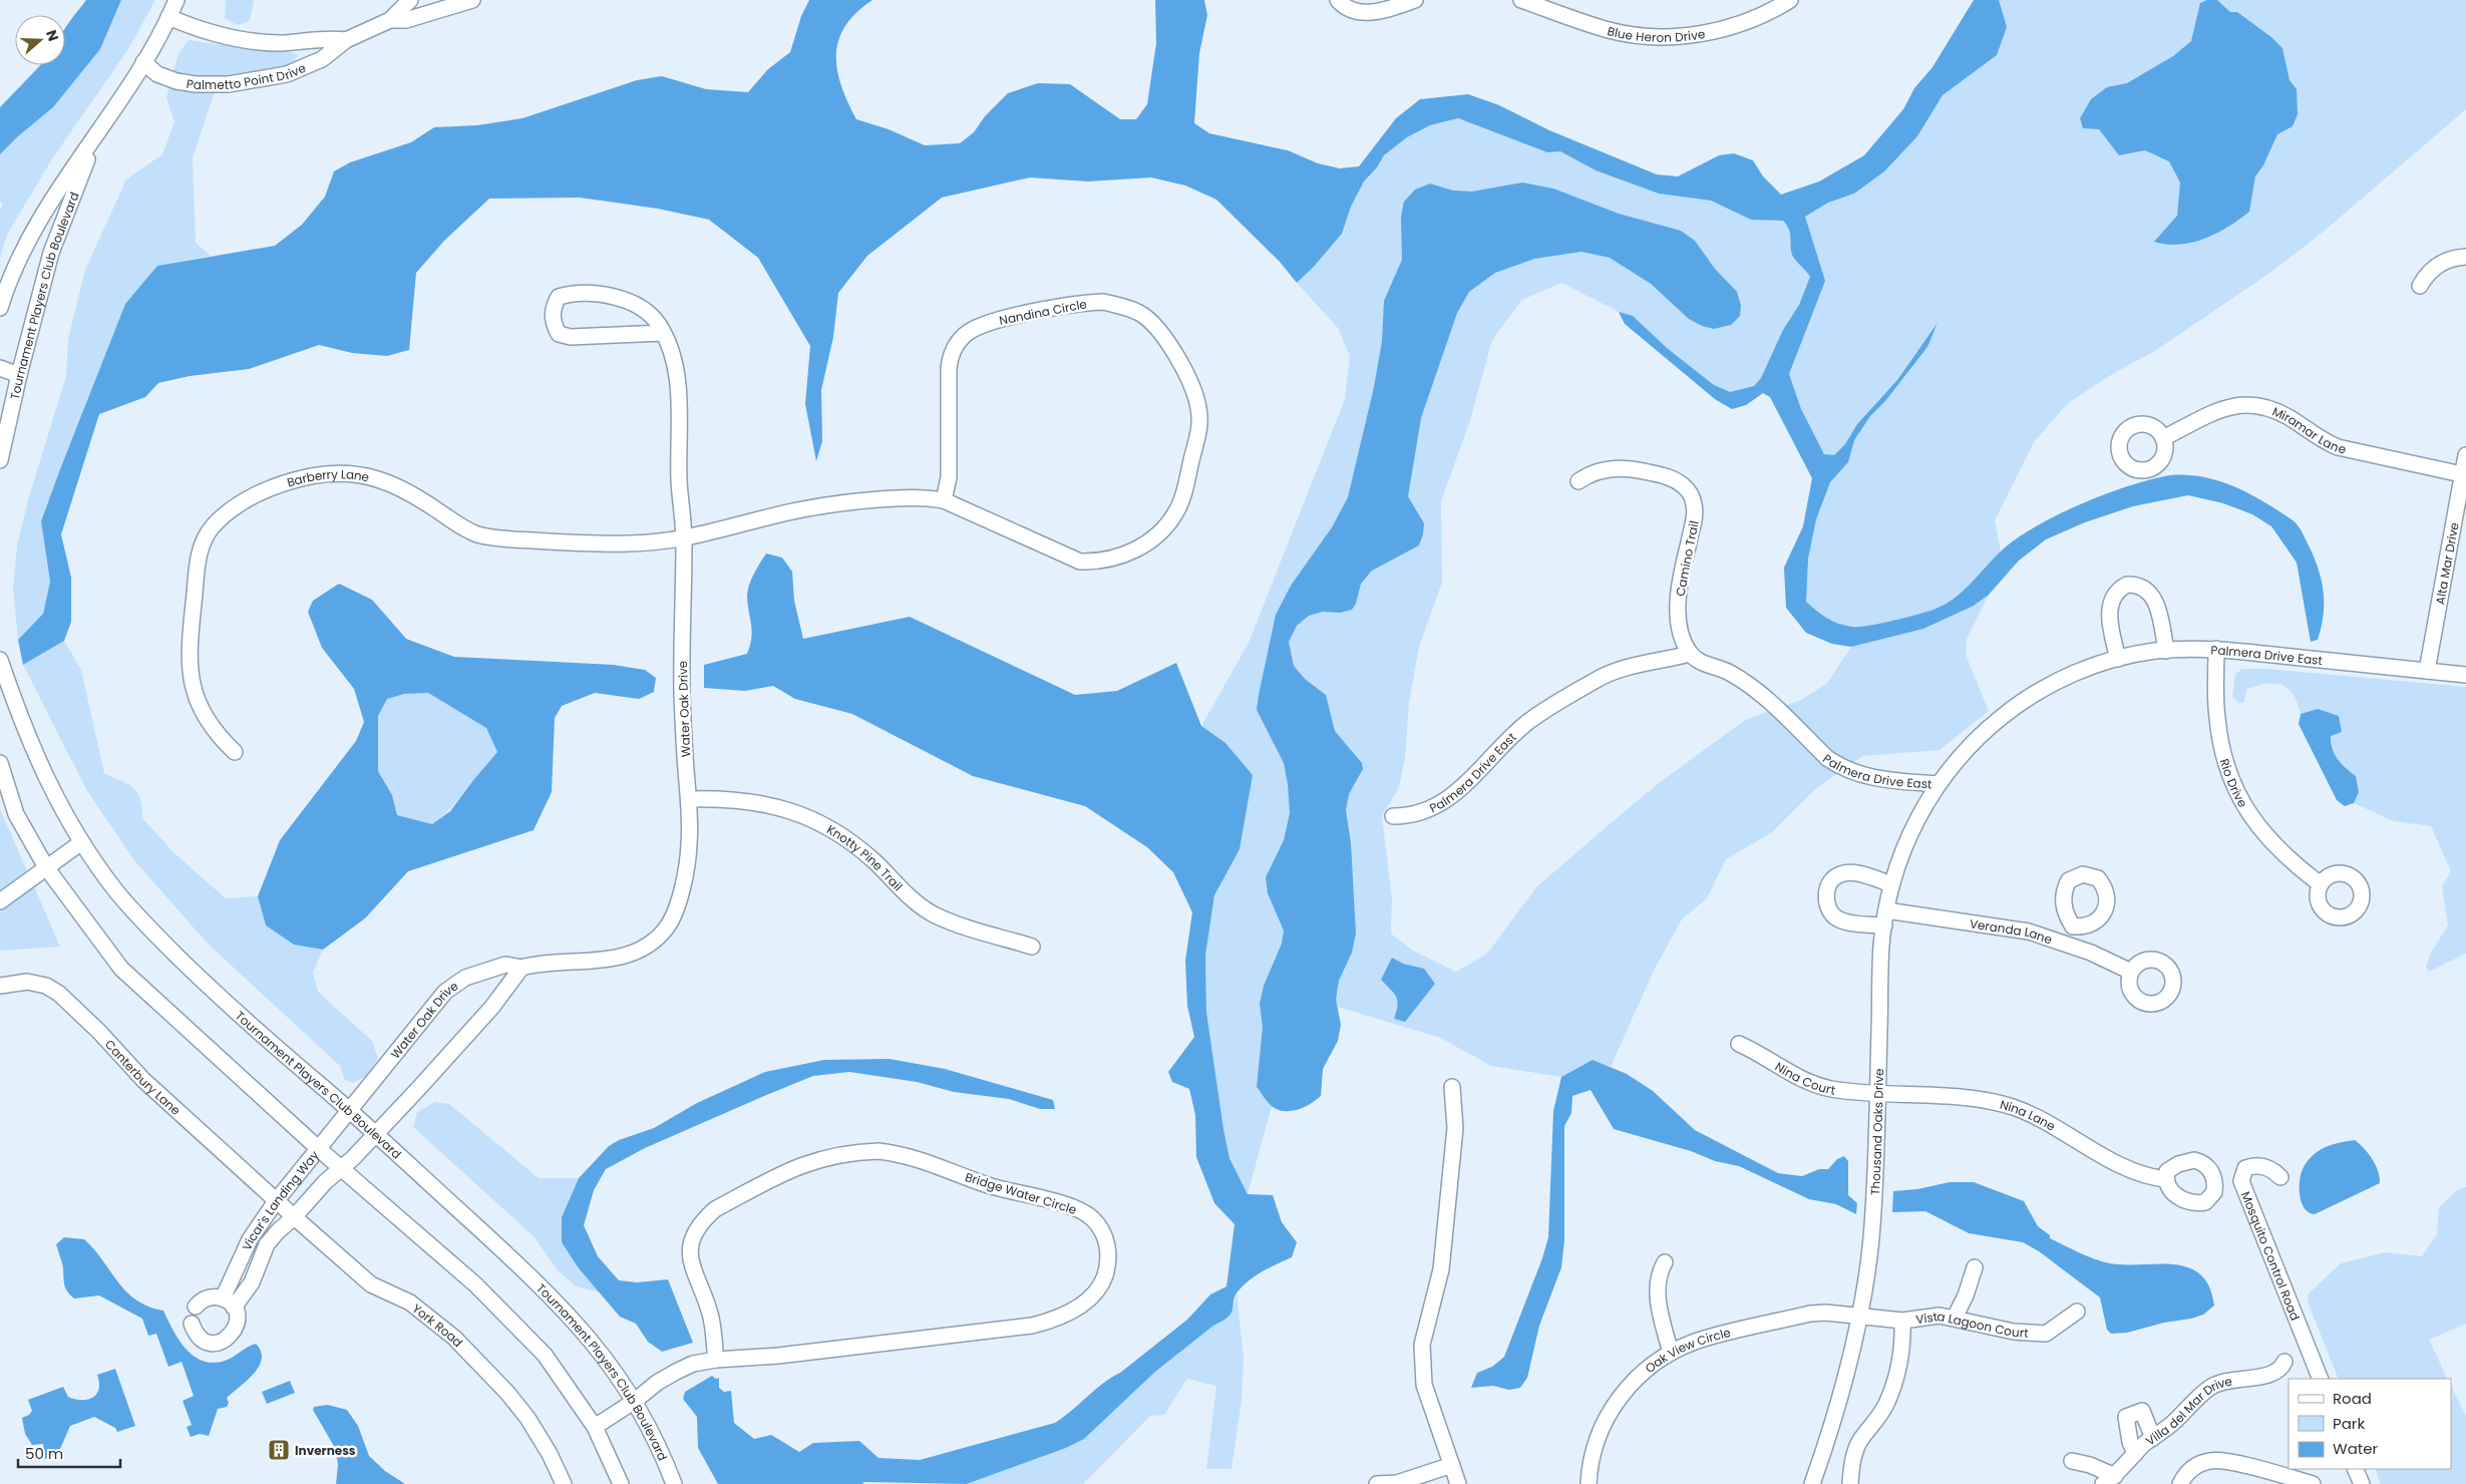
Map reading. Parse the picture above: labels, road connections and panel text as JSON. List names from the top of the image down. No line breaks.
{"streets":{"street":["Blue Heron Drive","Palmetto Point Drive","Tournament Players Club Boulevard","Nandina Circle","Miramar Lane","Barberry Lane","Camino Trail","Alta Mar Drive","Palmera Drive East","Water Oak Drive","Rio Drive","Knotty Pine Trail","Veranda Lane","Nina Court","Canterbury Lane","Nina Lane","Thousand Oaks Drive","Bridge Water Circle","Vicar's Landing Way","Mosquito Control Road","York Road","Vista Lagoon Court","Oak View Circle","Villa del Mar Drive"]},"crossings":[["Palmetto Point Drive","Tournament Players Club Boulevard"],["Tournament Players Club Boulevard","Water Oak Drive"],["Tournament Players Club Boulevard","Bridge Water Circle"],["Tournament Players Club Boulevard","Vicar's Landing Way"],["Nandina Circle","Barberry Lane"],["Nandina Circle","Water Oak Drive"],["Miramar Lane","Alta Mar Drive"],["Barberry Lane","Water Oak Drive"],["Camino Trail","Palmera Drive East"],["Alta Mar Drive","Palmera Drive East"],["Palmera Drive East","Rio Drive"],["Palmera Drive East","Thousand Oaks Drive"],["Water Oak Drive","Knotty Pine Trail"],["Water Oak Drive","Vicar's Landing Way"],["Veranda Lane","Thousand Oaks Drive"],["Nina Court","Nina Lane"],["Nina Court","Thousand Oaks Drive"],["Canterbury Lane","Vicar's Landing Way"],["Canterbury Lane","York Road"],["Nina Lane","Thousand Oaks Drive"],["Thousand Oaks Drive","Vista Lagoon Court"],["Thousand Oaks Drive","Oak View Circle"],["Vicar's Landing Way","York Road"],["Vista Lagoon Court","Oak View Circle"]],"places":{"building":["Inverness"]},"legend":["Road","Park","Water"],"scale_bar":"50 m","north":"right"}
